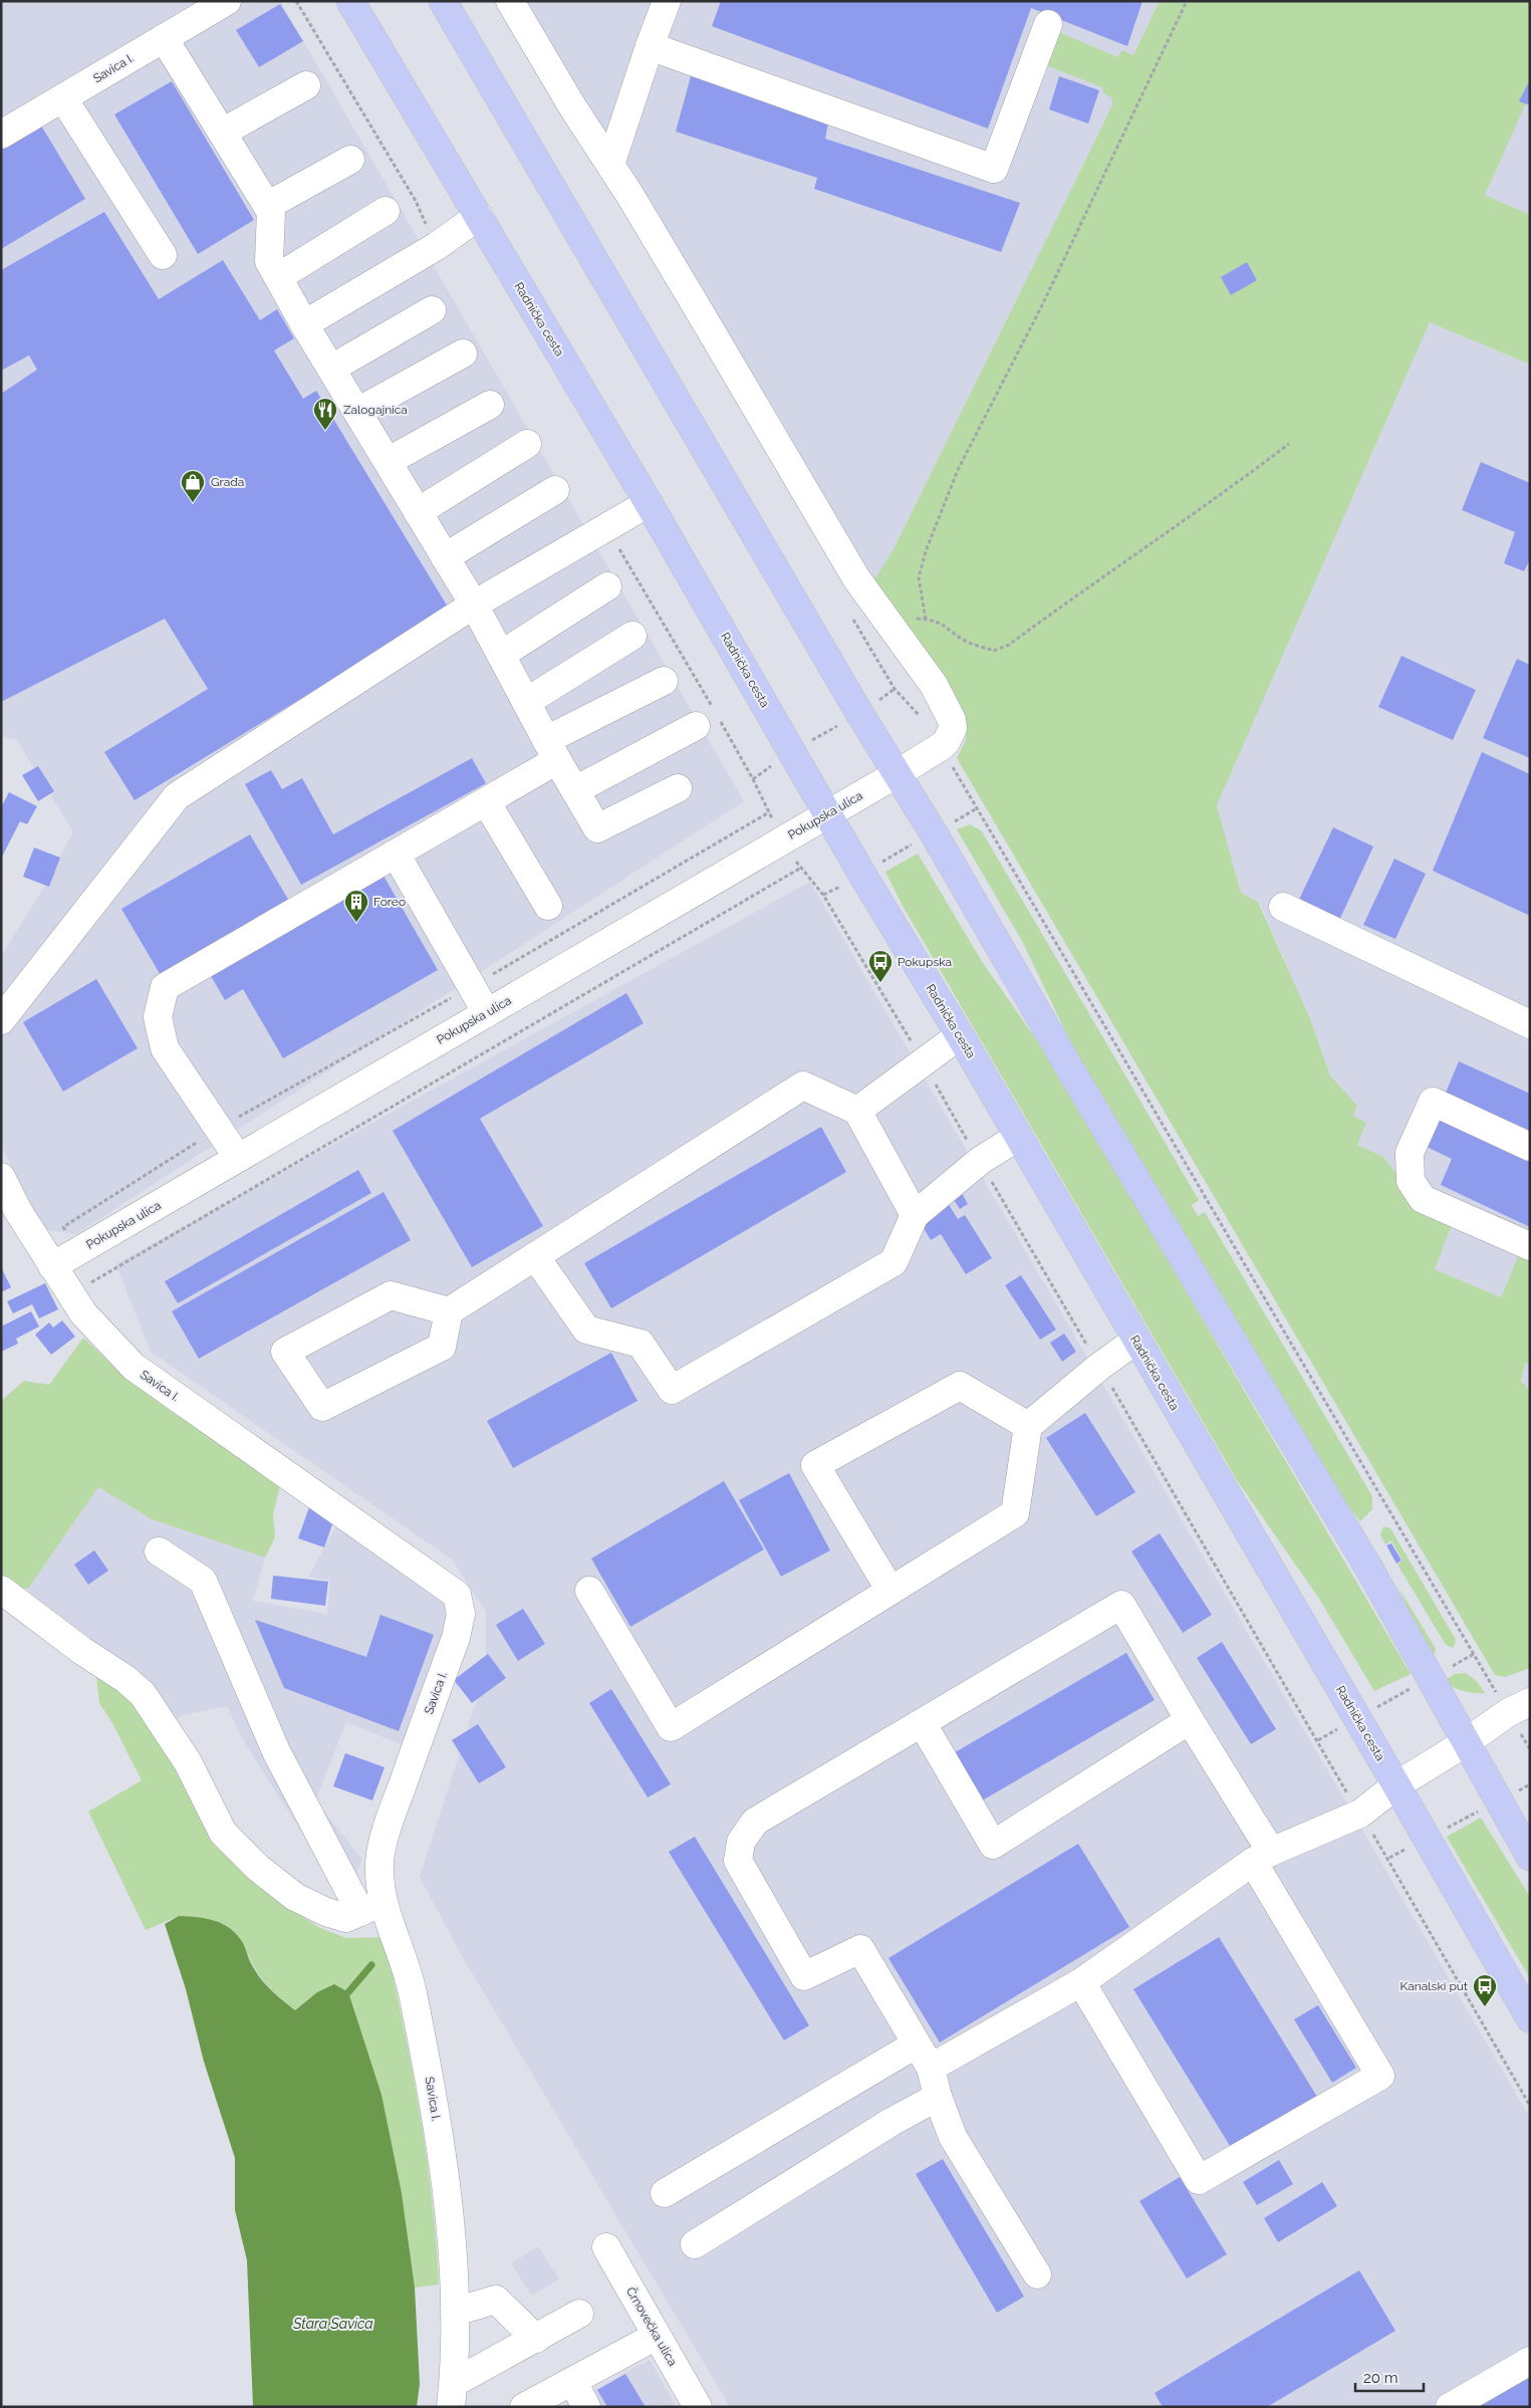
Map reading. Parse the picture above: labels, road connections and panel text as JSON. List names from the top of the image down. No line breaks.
{"streets":{"main road":["Radnička cesta"],"street":["Savica I.","Pokupska ulica","Črnovečka ulica"]},"crossings":[["Savica I.","Pokupska ulica"],["Radnička cesta","Pokupska ulica"]],"water":["Stara Savica"],"places":{"restaurant":["Zalogajnica"],"shop":["Građa"],"building":["Foreo"],"bus stop":["Pokupska","Kanalski put"]},"scale_bar":"20 m"}
